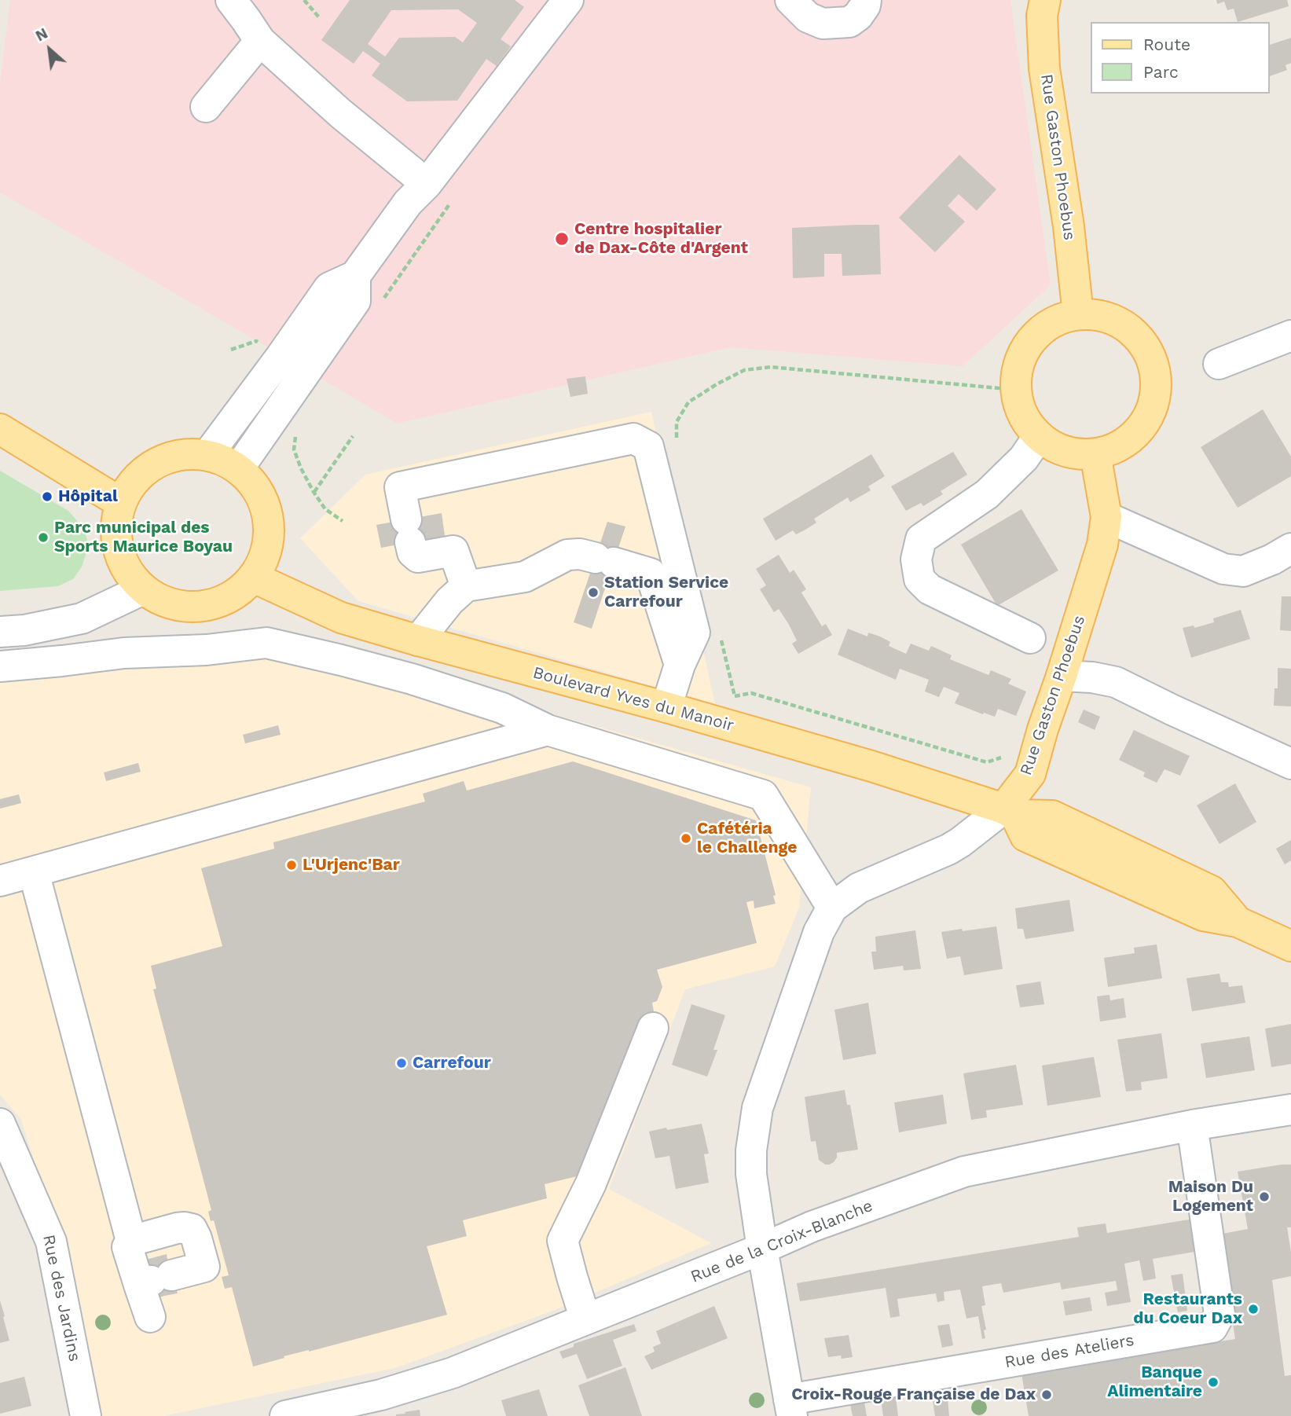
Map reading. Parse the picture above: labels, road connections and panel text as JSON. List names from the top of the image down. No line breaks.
{"streets":{"main road":["Rue Gaston Phoebus","Boulevard Yves du Manoir"],"street":["Rue de la Croix-Blanche","Rue des Jardins","Rue des Ateliers"]},"crossings":[["Rue Gaston Phoebus","Boulevard Yves du Manoir"],["Rue Gaston Phoebus","Rue de la Croix-Blanche"],["Rue Gaston Phoebus","Rue des Ateliers"],["Rue de la Croix-Blanche","Rue des Ateliers"]],"places":["Centre hospitalier de Dax-Côte d'Argent","Hôpital","Parc municipal des Sports Maurice Boyau","Station Service Carrefour","Cafétéria le Challenge","L'Urjenc'Bar","Carrefour","Maison Du Logement","Restaurants du Coeur Dax","Banque Alimentaire","Croix-Rouge Française de Dax"],"legend":["Route","Parc"],"north":"top left"}
